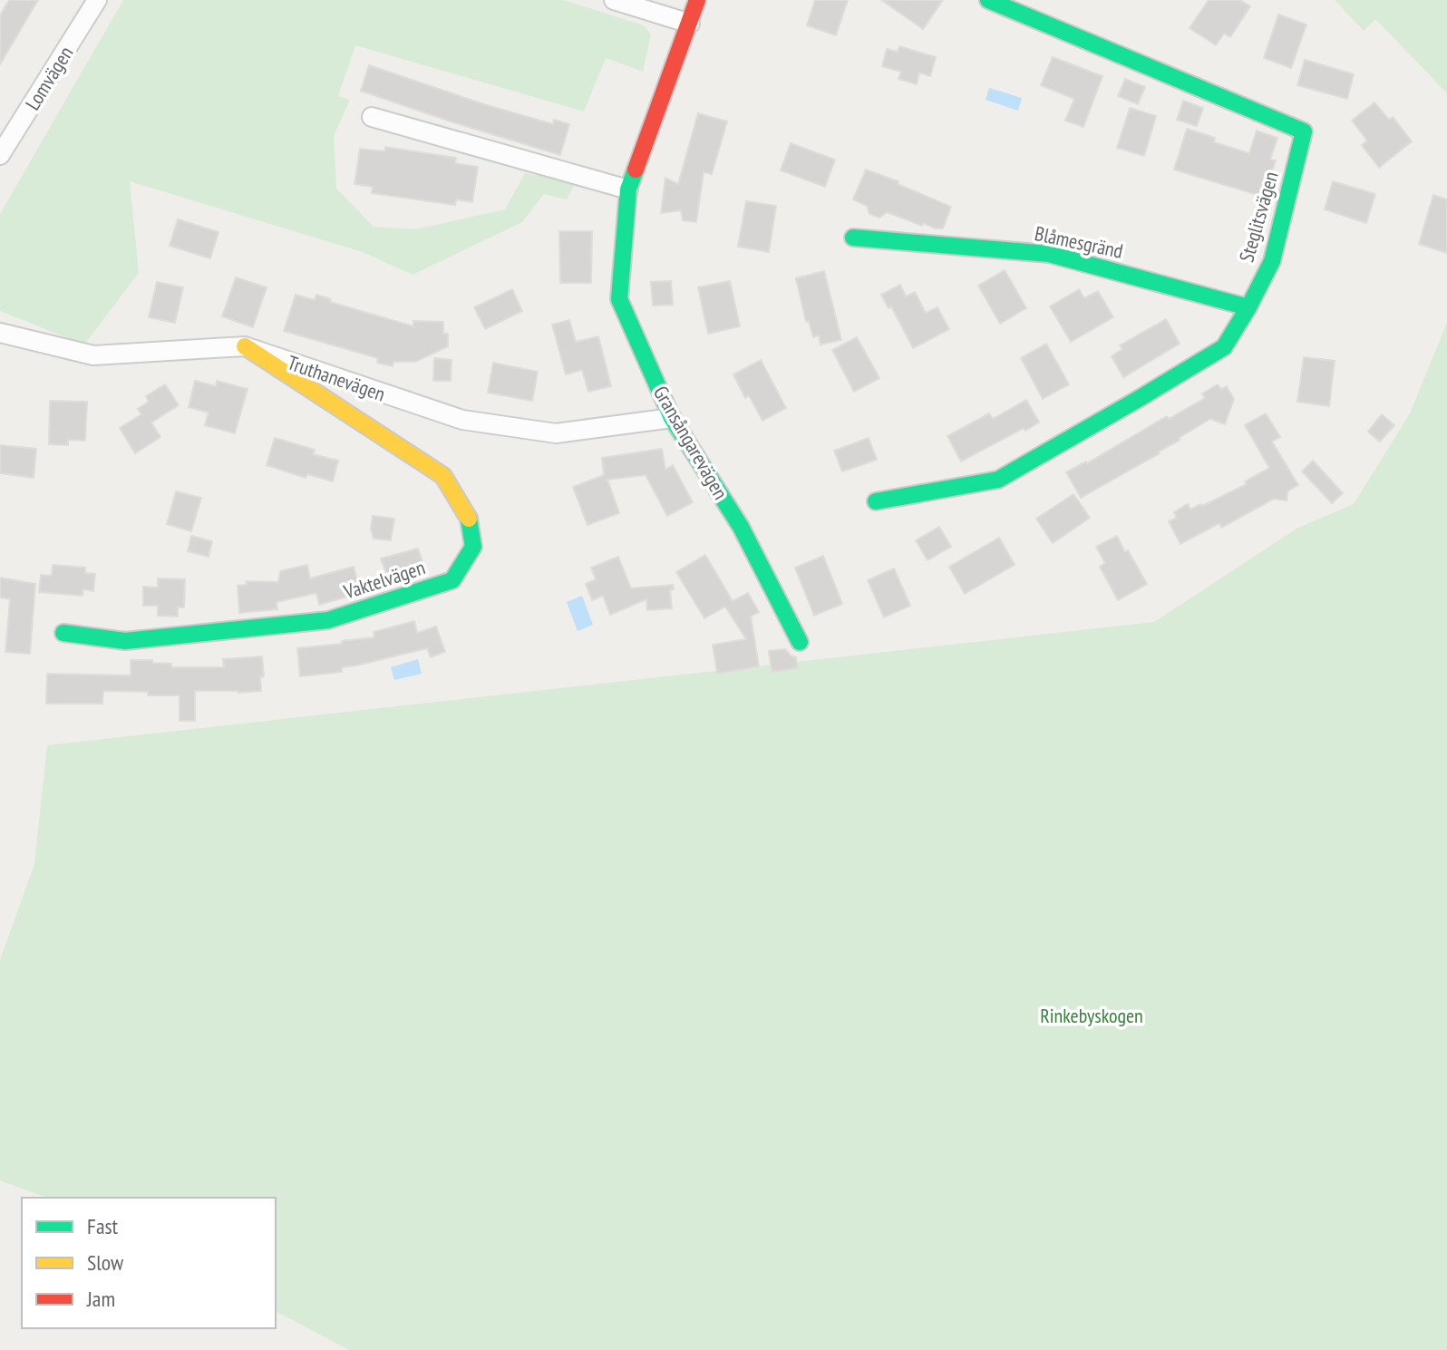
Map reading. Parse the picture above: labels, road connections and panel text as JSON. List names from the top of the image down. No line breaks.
{"streets":{"street":["Lomvägen","Steglitsvägen","Blåmesgränd","Truthanevägen","Gransångarevägen","Vaktelvägen"]},"crossings":[["Steglitsvägen","Blåmesgränd"],["Truthanevägen","Gransångarevägen"],["Truthanevägen","Vaktelvägen"]],"parks":["Rinkebyskogen"],"legend":["Fast","Slow","Jam"]}
